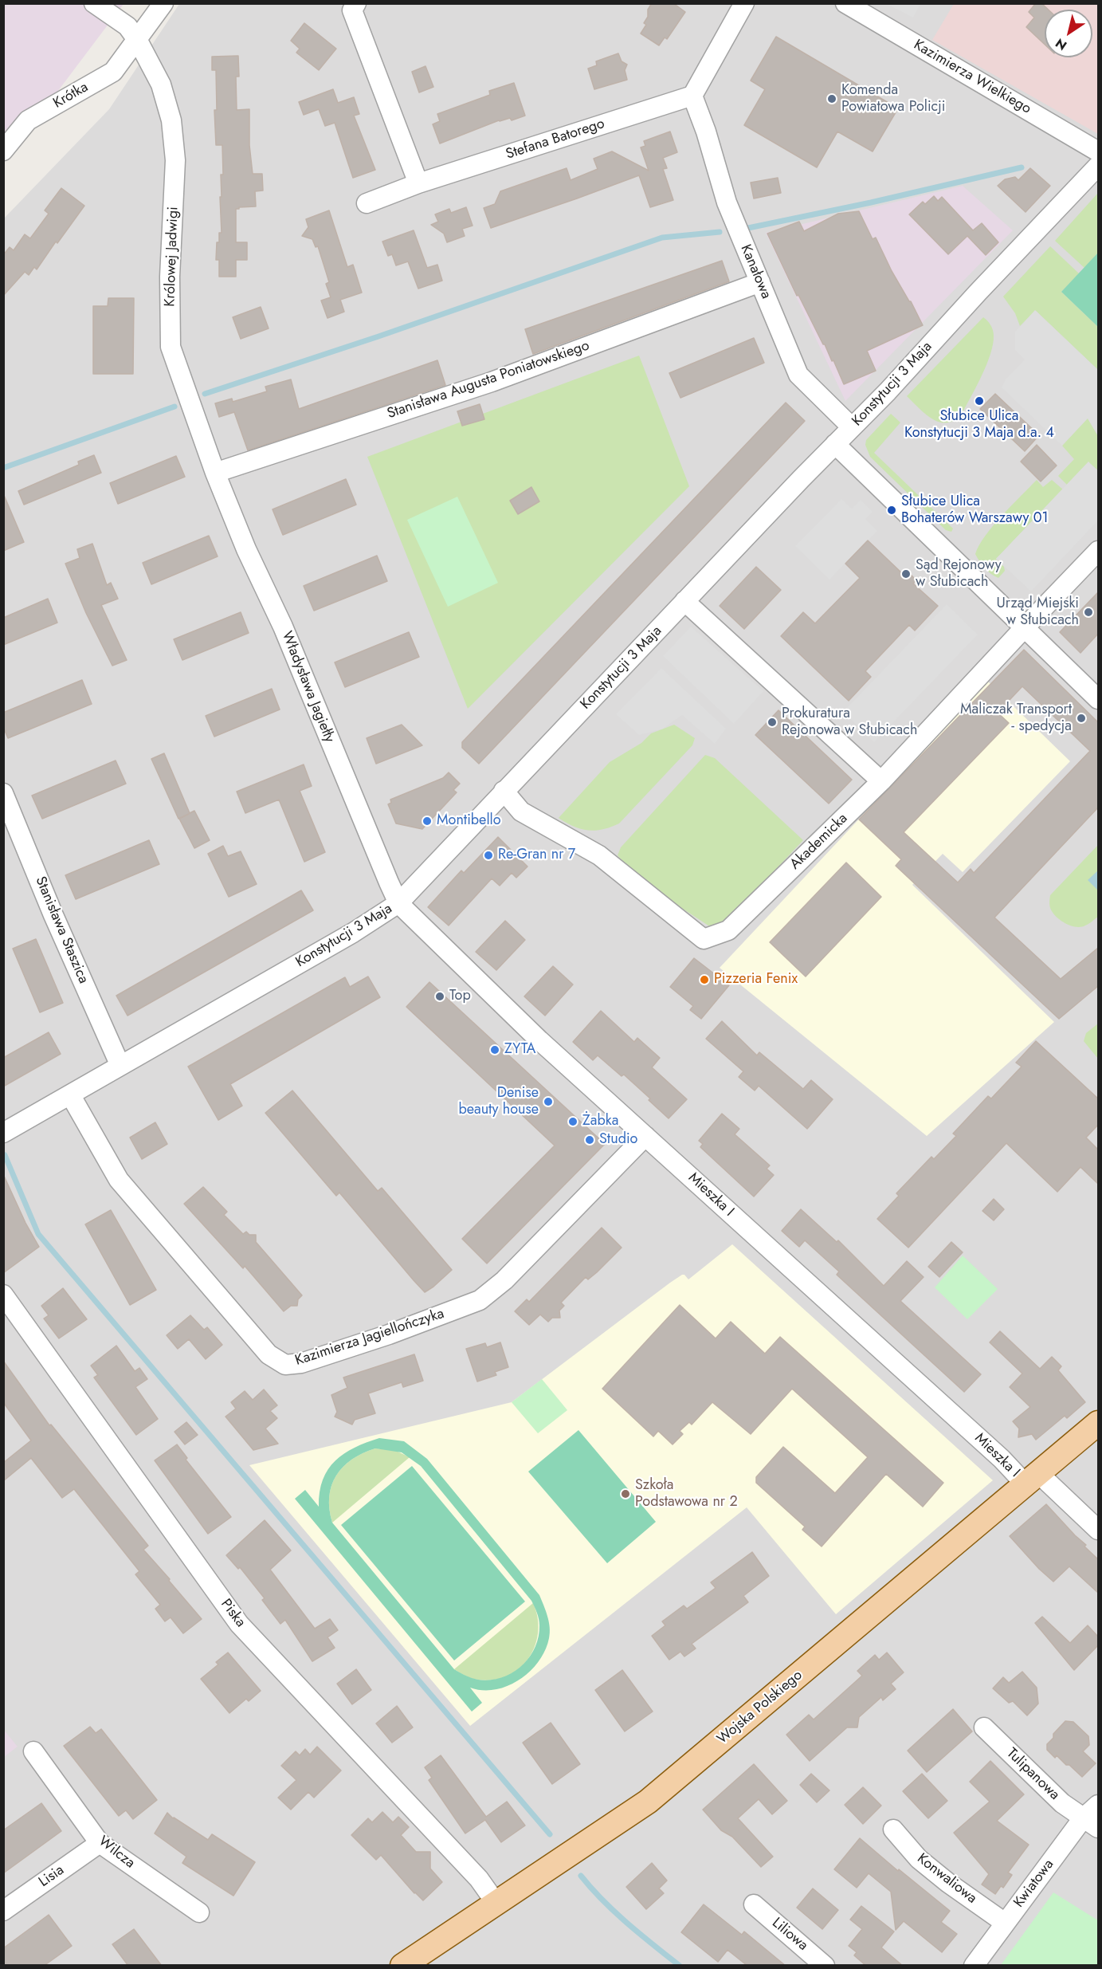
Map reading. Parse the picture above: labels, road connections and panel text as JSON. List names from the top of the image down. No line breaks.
{"streets":{"main road":["Wojska Polskiego"],"street":["Kazimierza Wielkiego","Krótka","Stefana Batorego","Królowej Jadwigi","Kanałowa","Stanisława Augusta Poniatowskiego","Konstytucji 3 Maja","Władysława Jagiełły","Akademicka","Stanisława Staszica","Mieszka I","Kazimierza Jagiellończyka","Piska","Tulipanowa","Wilcza","Lisia","Konwaliowa","Kwiatowa","Liliowa"]},"crossings":[["Krótka","Królowej Jadwigi"],["Stefana Batorego","Kanałowa"],["Królowej Jadwigi","Stanisława Augusta Poniatowskiego"],["Królowej Jadwigi","Władysława Jagiełły"],["Kanałowa","Stanisława Augusta Poniatowskiego"],["Kanałowa","Konstytucji 3 Maja"],["Stanisława Augusta Poniatowskiego","Władysława Jagiełły"],["Konstytucji 3 Maja","Władysława Jagiełły"],["Konstytucji 3 Maja","Akademicka"],["Konstytucji 3 Maja","Stanisława Staszica"],["Konstytucji 3 Maja","Mieszka I"],["Konstytucji 3 Maja","Kazimierza Jagiellończyka"],["Władysława Jagiełły","Mieszka I"],["Mieszka I","Kazimierza Jagiellończyka"],["Mieszka I","Wojska Polskiego"],["Piska","Wojska Polskiego"],["Tulipanowa","Kwiatowa"],["Wilcza","Lisia"],["Konwaliowa","Kwiatowa"]],"places":["Komenda Powiatowa Policji","Słubice Ulica Konstytucji 3 Maja d.a. 4","Słubice Ulica Bohaterów Warszawy 01","Sąd Rejonowy w Słubicach","Urząd Miejski w Słubicach","Maliczak Transport - spedycja","Prokuratura Rejonowa w Słubicach","Montibello","Re-Gran nr 7","Pizzeria Fenix","Top","ZYTA","Denise beauty house","Żabka","Studio","Szkoła Podstawowa nr 2"],"north":"bottom left"}
